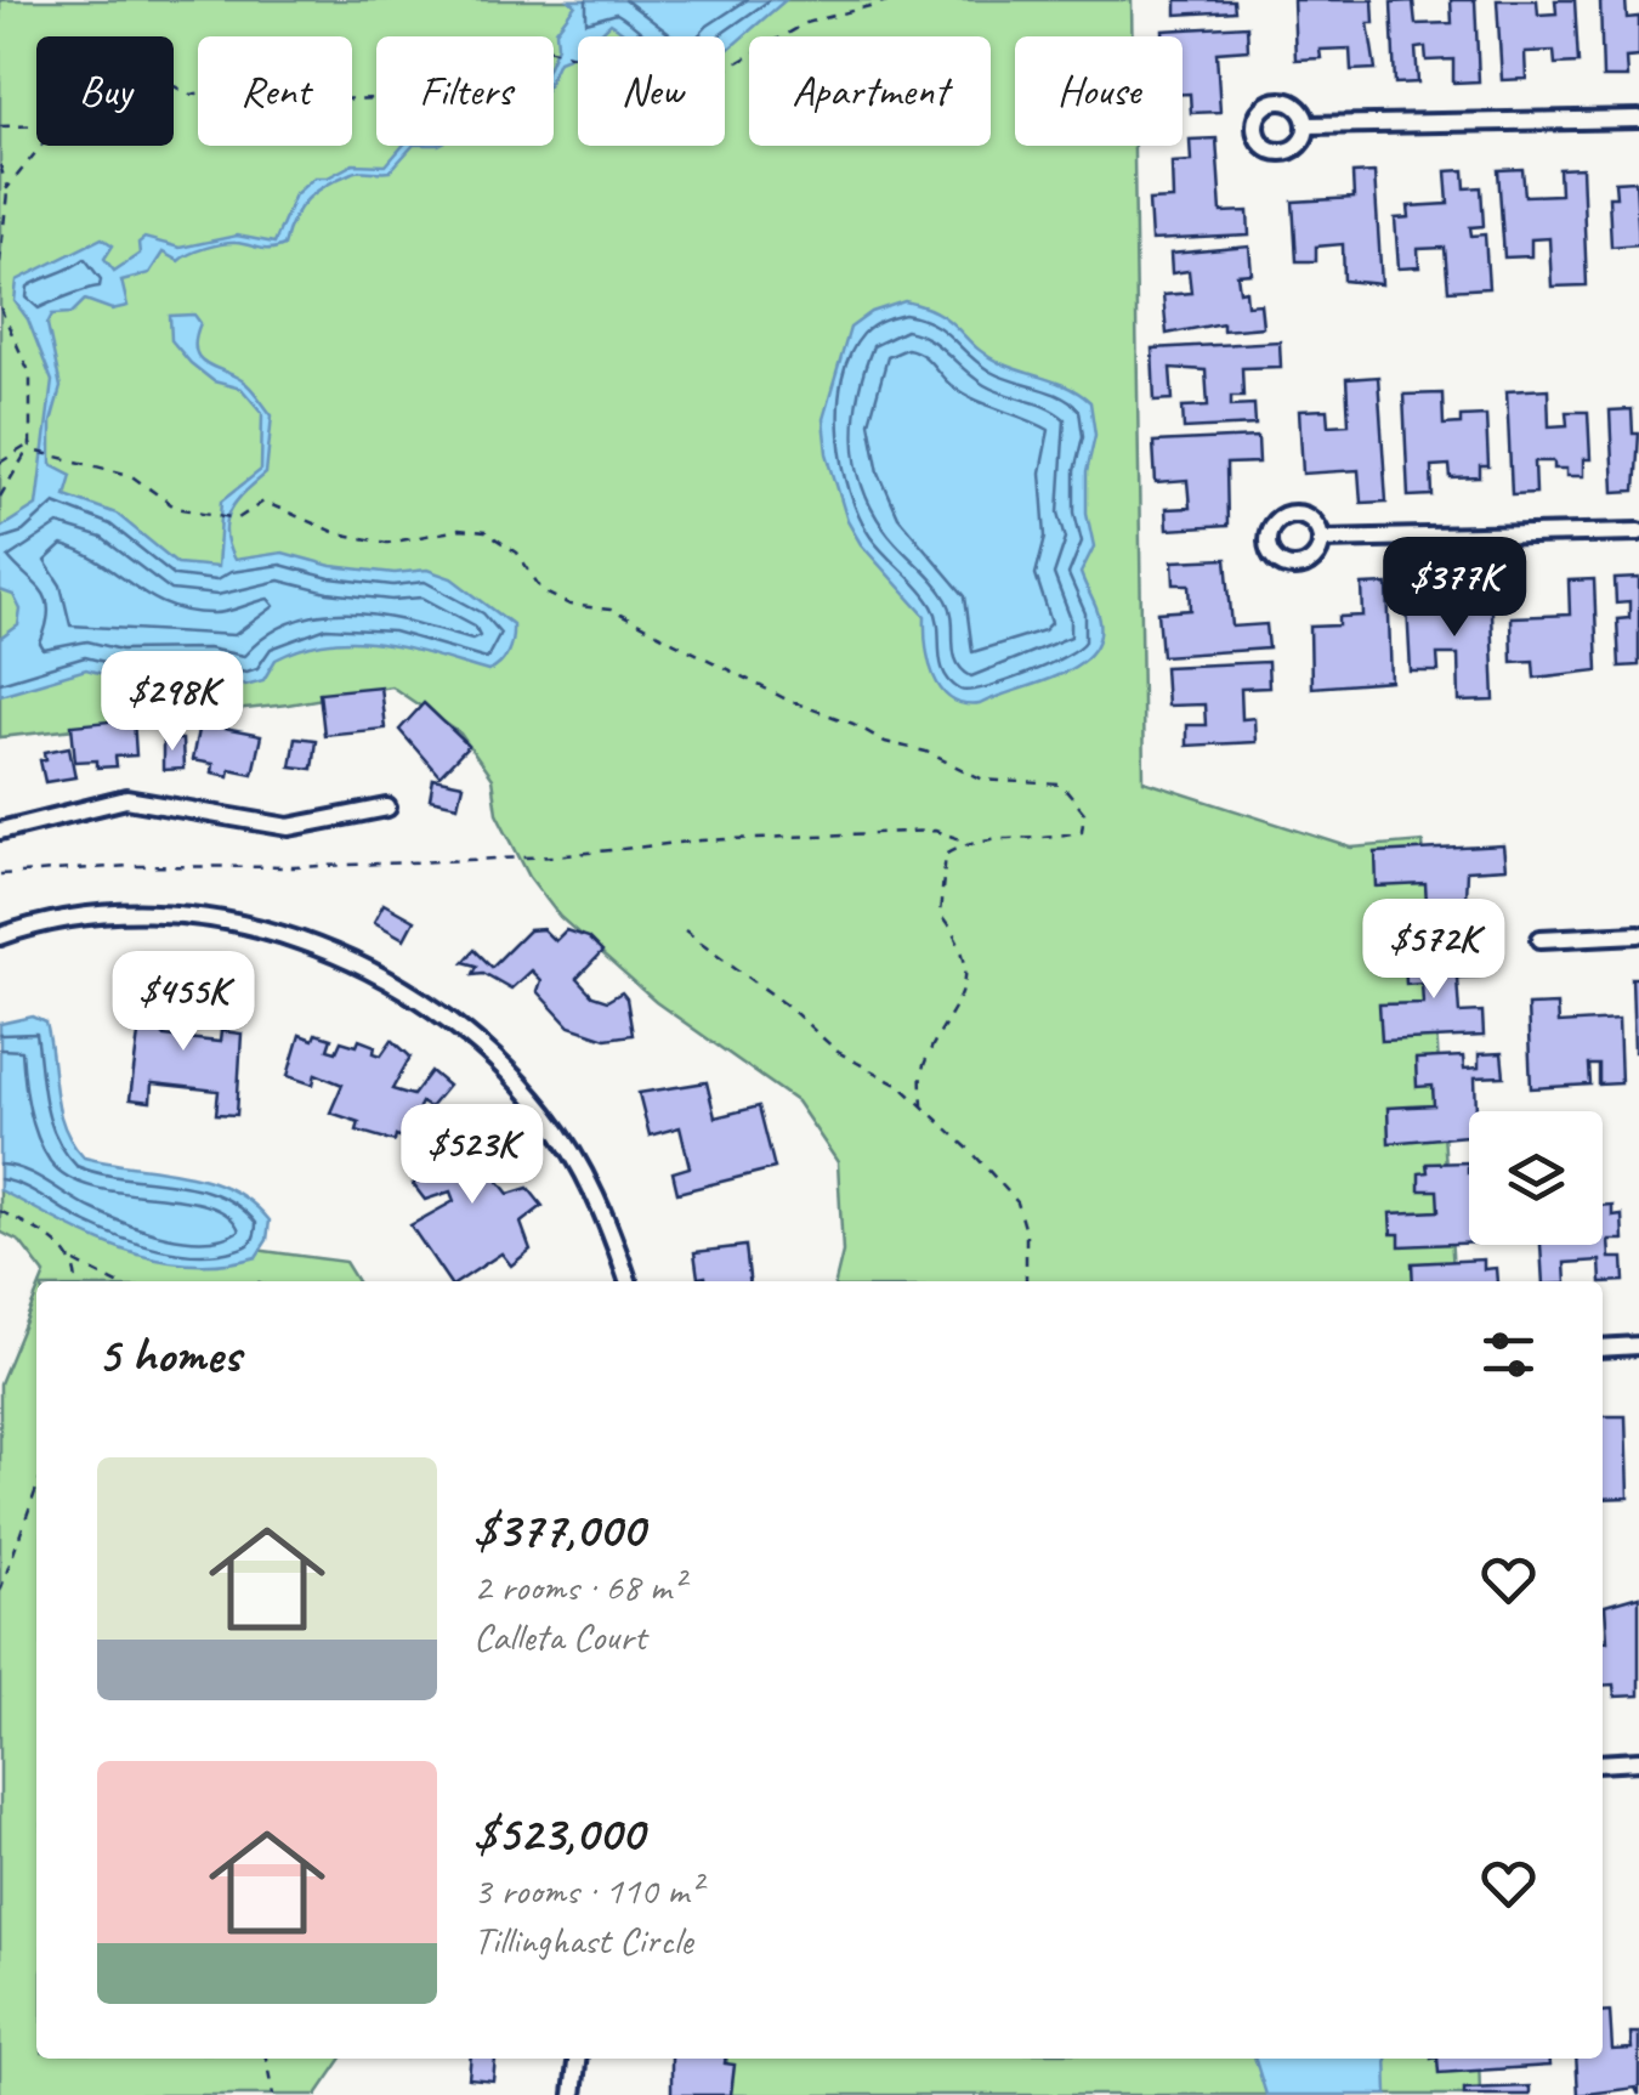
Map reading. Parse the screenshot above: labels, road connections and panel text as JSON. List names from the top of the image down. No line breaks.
{"page":{"chip":["Buy","Rent","Filters","New","Apartment","House"],"price":["$377K","$298K","$572K","$455K","$523K"],"heading":"5 homes","list":[{"name":"$377,000","note":"2 rooms · 68 m² · Calleta Court"},{"name":"$523,000","note":"3 rooms · 110 m² · Tillinghast Circle"}]}}
